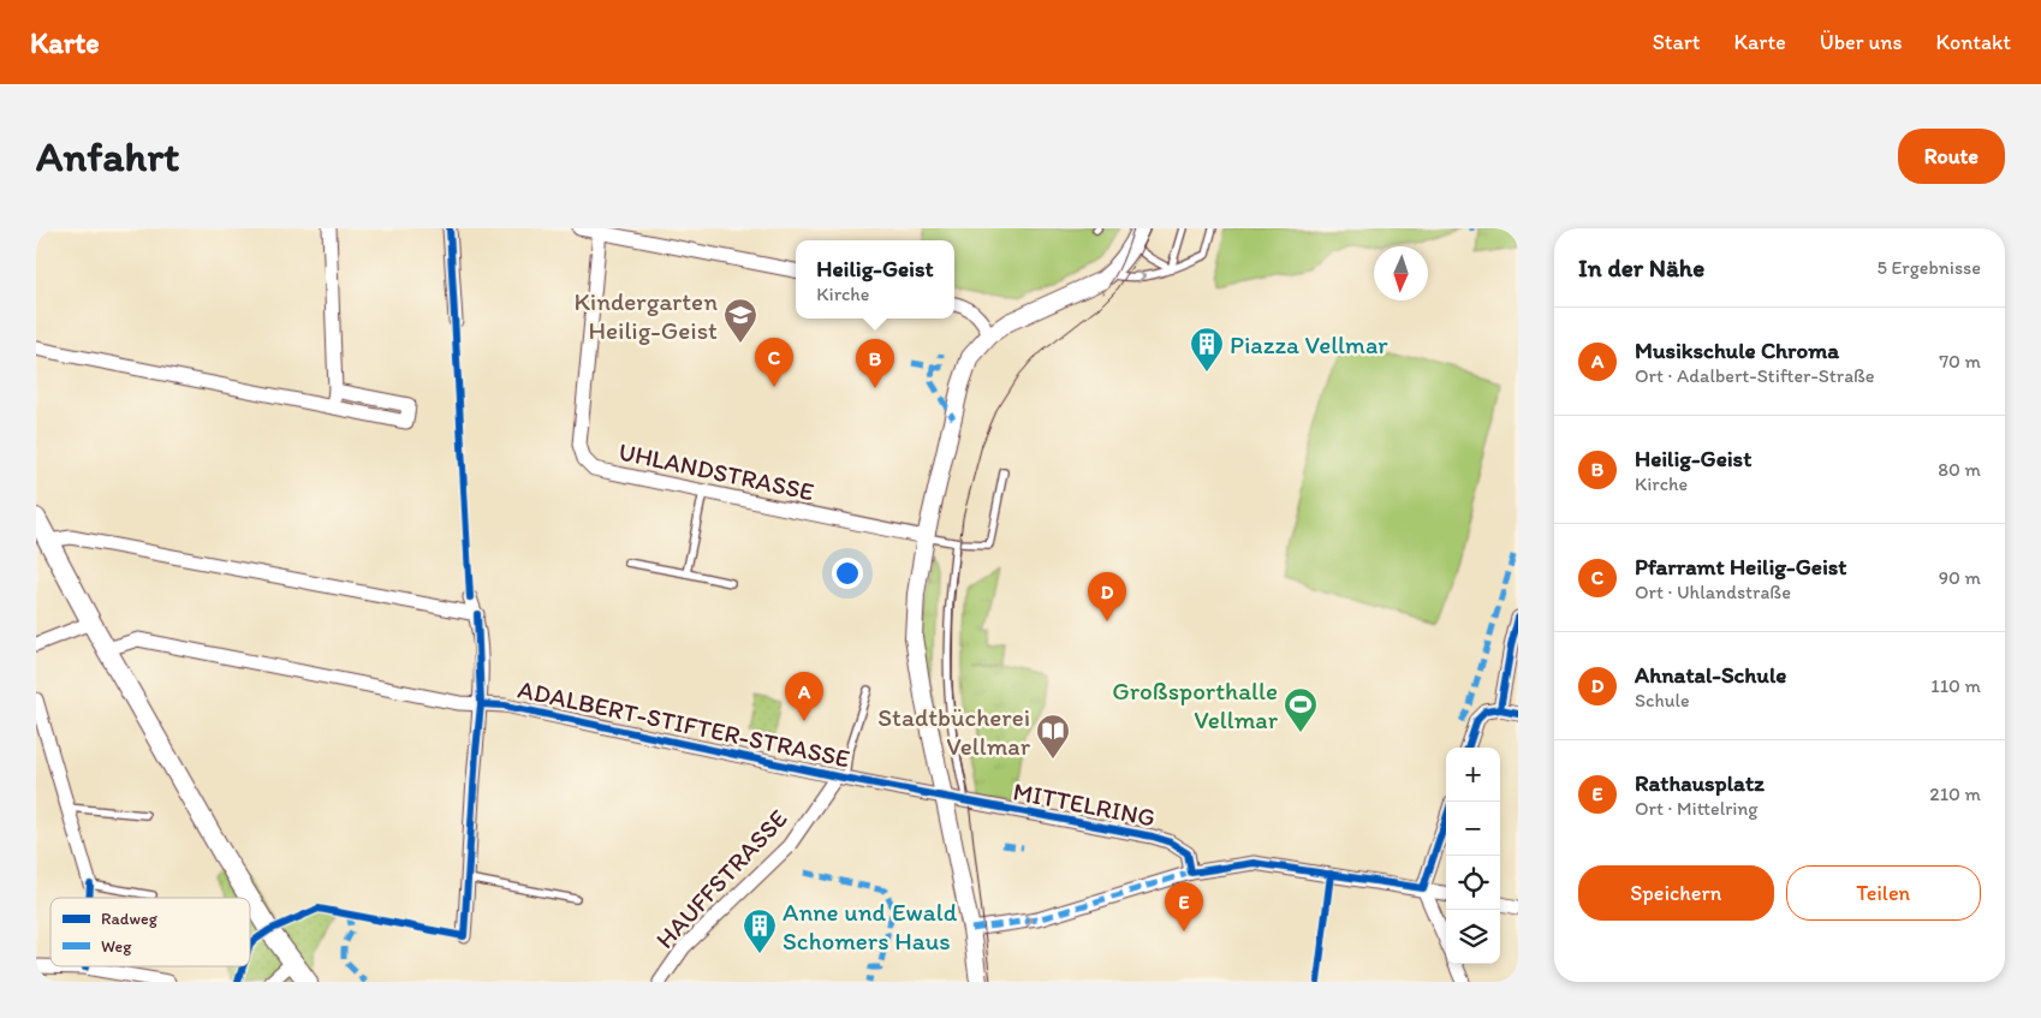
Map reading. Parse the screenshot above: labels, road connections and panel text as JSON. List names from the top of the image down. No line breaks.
{"streets":{"street":["UHLANDSTRASSE","ADALBERT-STIFTER-STRASSE","MITTELRING","HAUFFSTRASSE"]},"crossings":[["ADALBERT-STIFTER-STRASSE","MITTELRING"],["ADALBERT-STIFTER-STRASSE","HAUFFSTRASSE"]],"places":{"school or university":["Kindergarten Heilig-Geist"],"building":["Piazza Vellmar","Anne und Ewald Schomers Haus"],"sports":["Großsporthalle Vellmar"],"library":["Stadtbücherei Vellmar"]},"legend":["Radweg","Weg"],"north":"bottom","page":{"header":"Karte","nav":["Start","Karte","Über uns","Kontakt"],"buttons":["Route",["Speichern","Teilen"]],"title":"Anfahrt","heading":["In der Nähe","5 Ergebnisse"],"popup":["Heilig-Geist","Kirche"],"list":[{"mark":"A","name":"Musikschule Chroma","note":"Ort · Adalbert-Stifter-Straße","value":"70 m"},{"mark":"B","name":"Heilig-Geist","note":"Kirche","value":"80 m"},{"mark":"C","name":"Pfarramt Heilig-Geist","note":"Ort · Uhlandstraße","value":"90 m"},{"mark":"D","name":"Ahnatal-Schule","note":"Schule","value":"110 m"},{"mark":"E","name":"Rathausplatz","note":"Ort · Mittelring","value":"210 m"}],"pins":["C","B","D","A","E"],"map_buttons":["+","−"]}}
